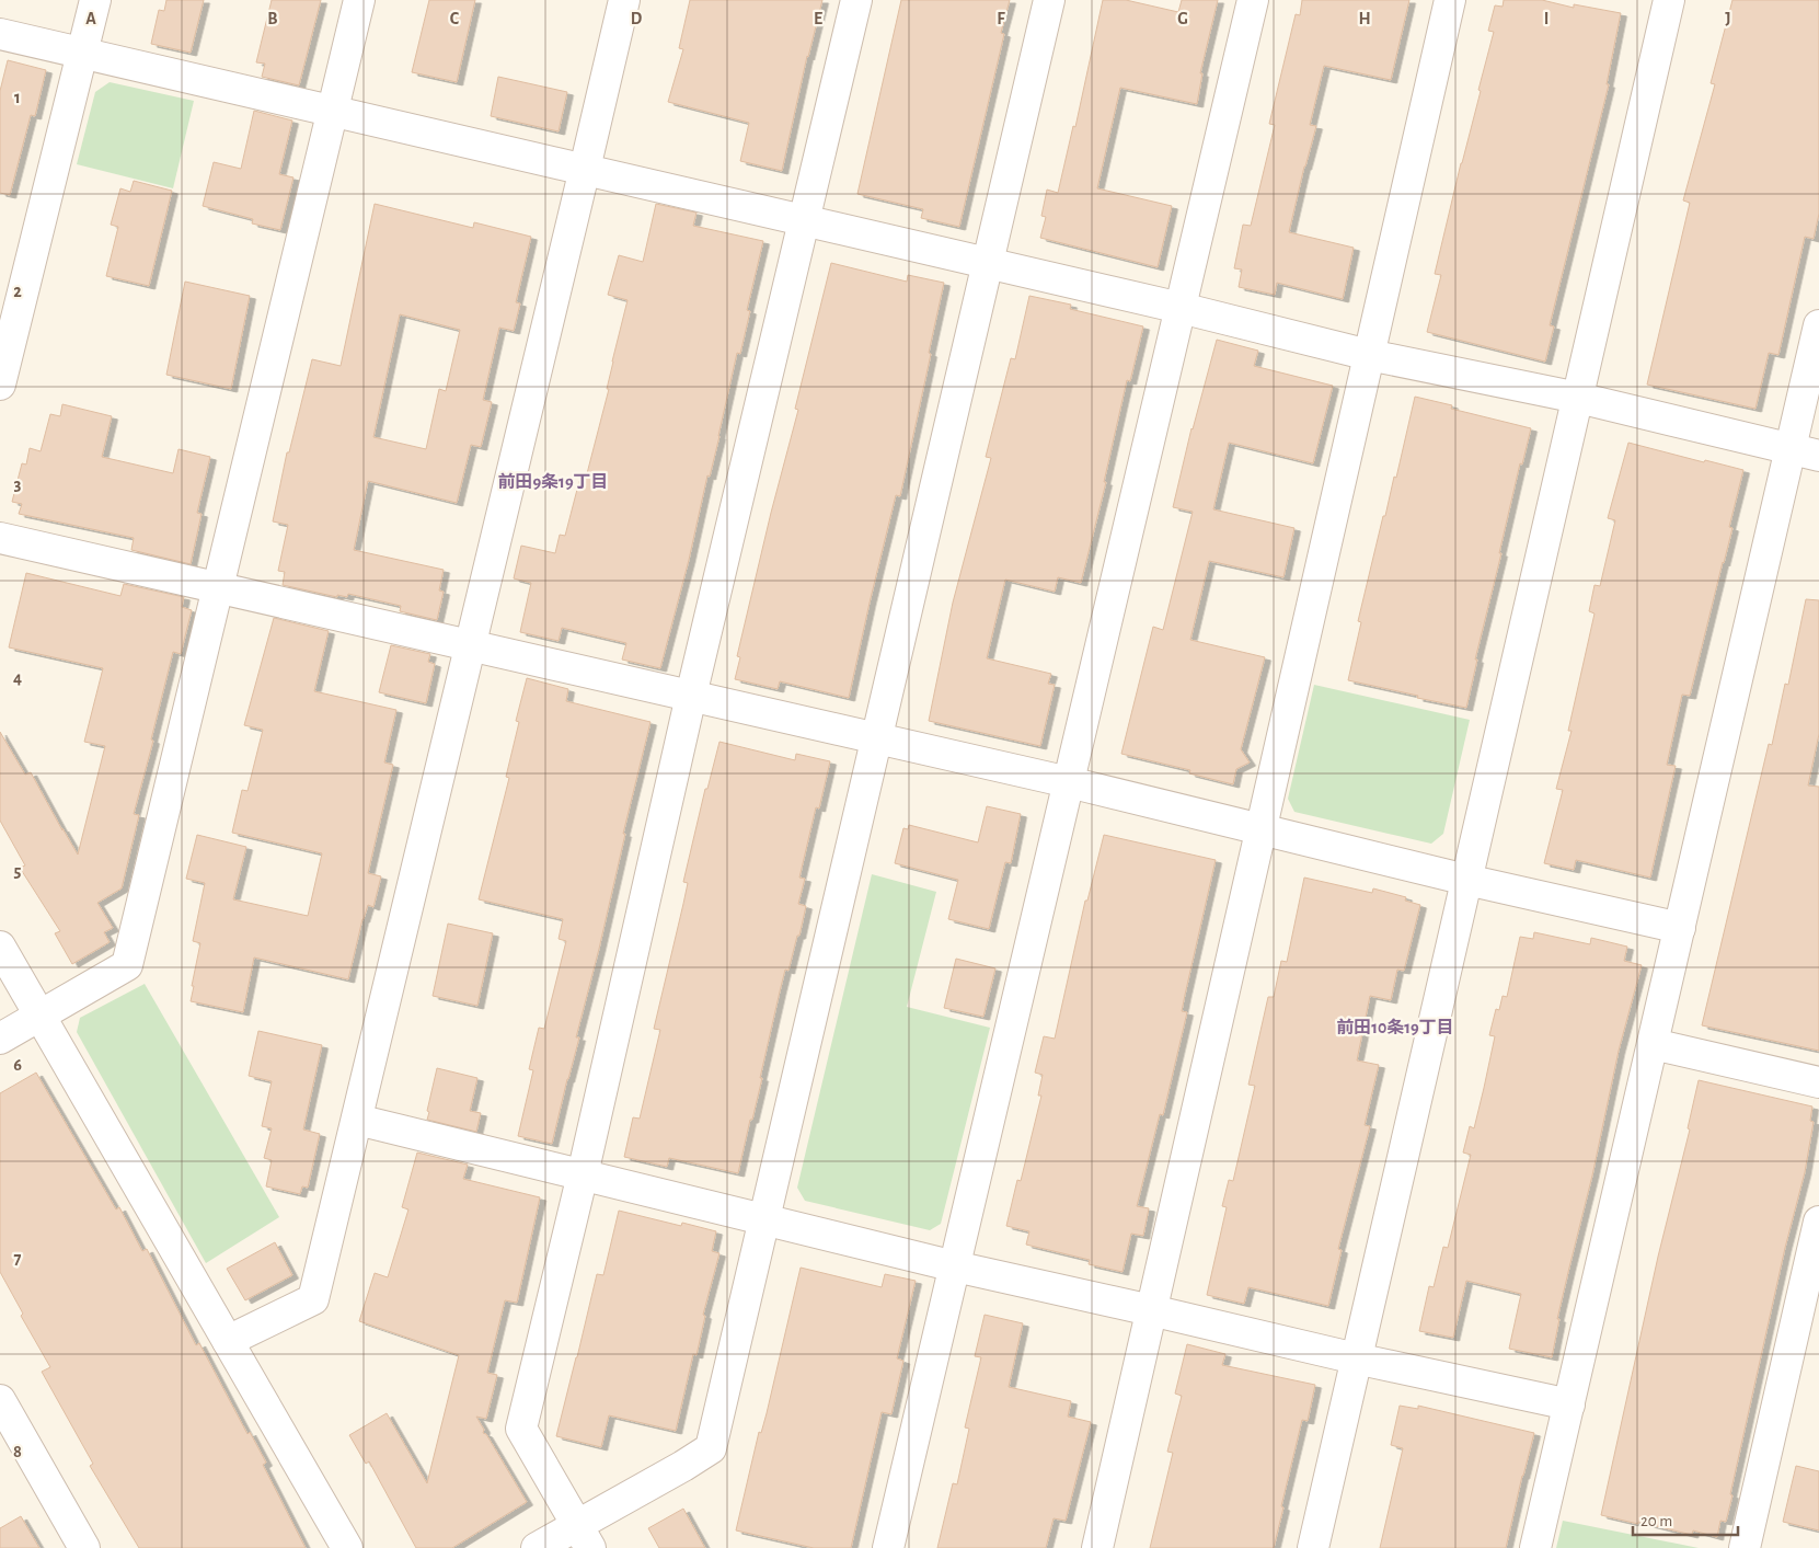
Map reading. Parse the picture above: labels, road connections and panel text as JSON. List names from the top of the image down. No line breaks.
{"districts":["前田9条19丁目","前田10条19丁目"],"scale_bar":"20 m","grid":{"columns":["A","B","C","D","E","F","G","H","I","J"],"rows":["1","2","3","4","5","6","7","8"]}}
